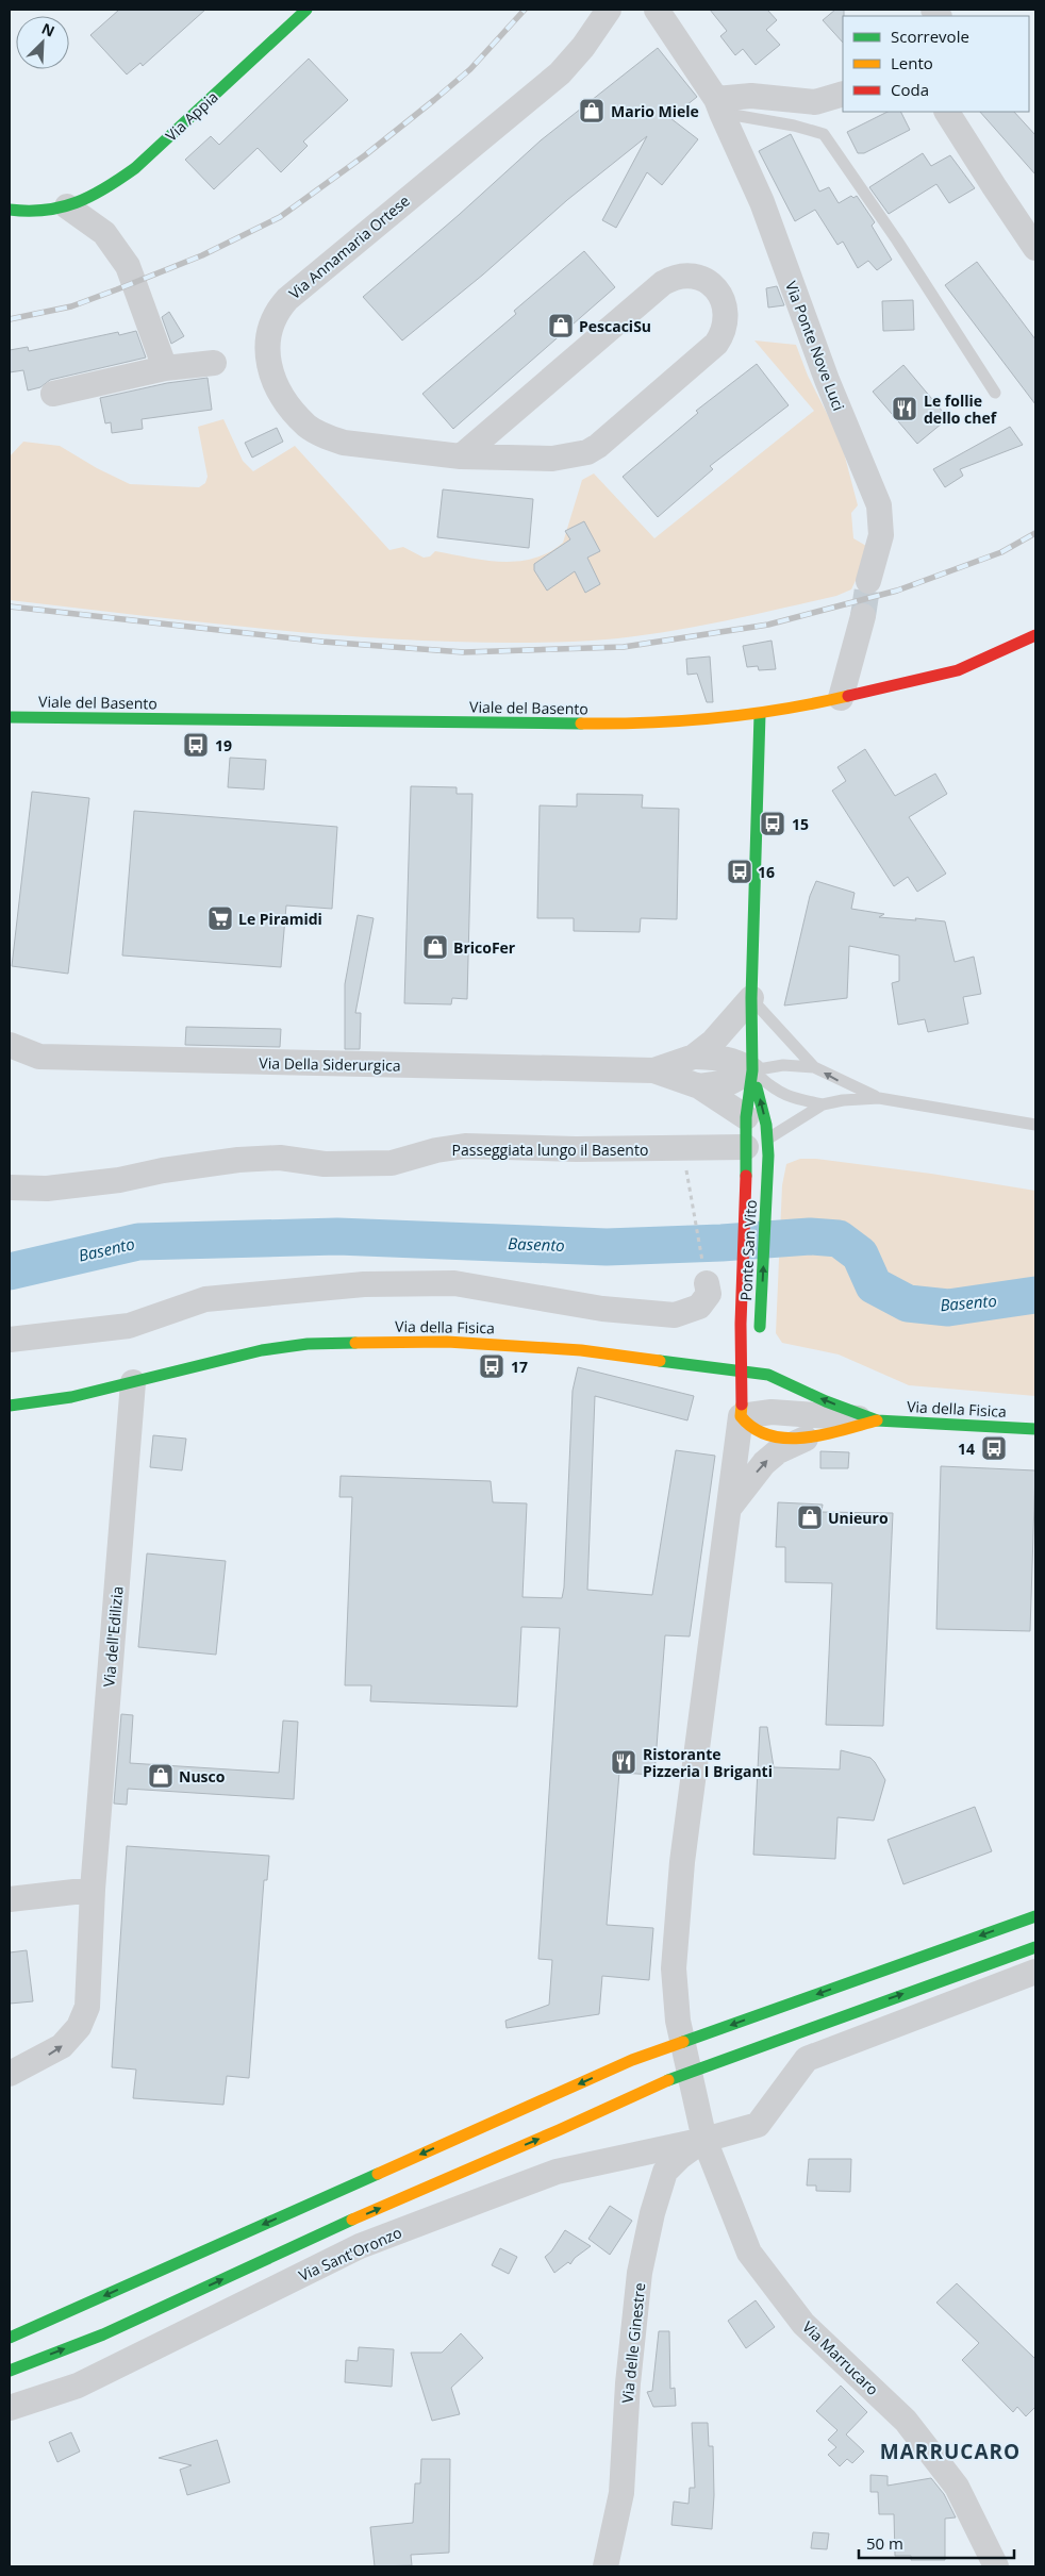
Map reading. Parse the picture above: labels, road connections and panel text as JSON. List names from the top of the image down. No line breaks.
{"streets":{"main road":["Via Appia","Viale del Basento","Ponte San Vito","Via della Fisica"],"street":["Via Annamaria Ortese","Via Ponte Nove Luci","Via Della Siderurgica","Passeggiata lungo il Basento","Via dell'Edilizia","Via Sant'Oronzo","Via delle Ginestre","Via Marrucaro"]},"crossings":[["Via Della Siderurgica","Passeggiata lungo il Basento"],["Via Della Siderurgica","Ponte San Vito"],["Passeggiata lungo il Basento","Ponte San Vito"],["Ponte San Vito","Via della Fisica"],["Via della Fisica","Via dell'Edilizia"],["Via della Fisica","Via Marrucaro"],["Via Sant'Oronzo","Via delle Ginestre"],["Via Sant'Oronzo","Via Marrucaro"],["Via delle Ginestre","Via Marrucaro"]],"districts":["MARRUCARO"],"water":["Basento"],"places":{"shop":["Mario Miele","PescaciSu","BricoFer","Unieuro","Nusco"],"restaurant":["Le follie dello chef","Ristorante Pizzeria I Briganti"],"bus stop":["19","15","16","17","14"],"supermarket":["Le Piramidi"]},"legend":["Scorrevole","Lento","Coda"],"scale_bar":"50 m","north":"top right"}
